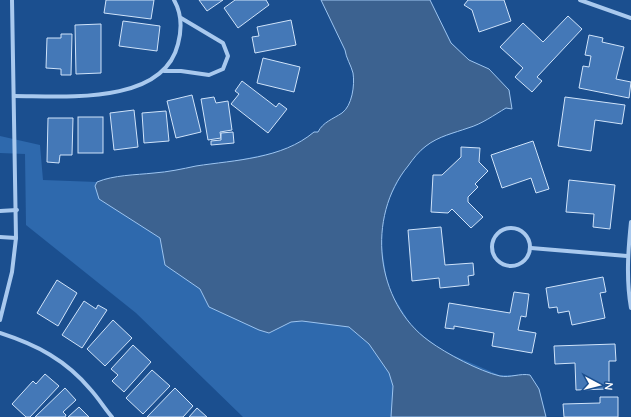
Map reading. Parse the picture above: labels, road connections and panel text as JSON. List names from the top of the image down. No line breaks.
{"north":"right"}
